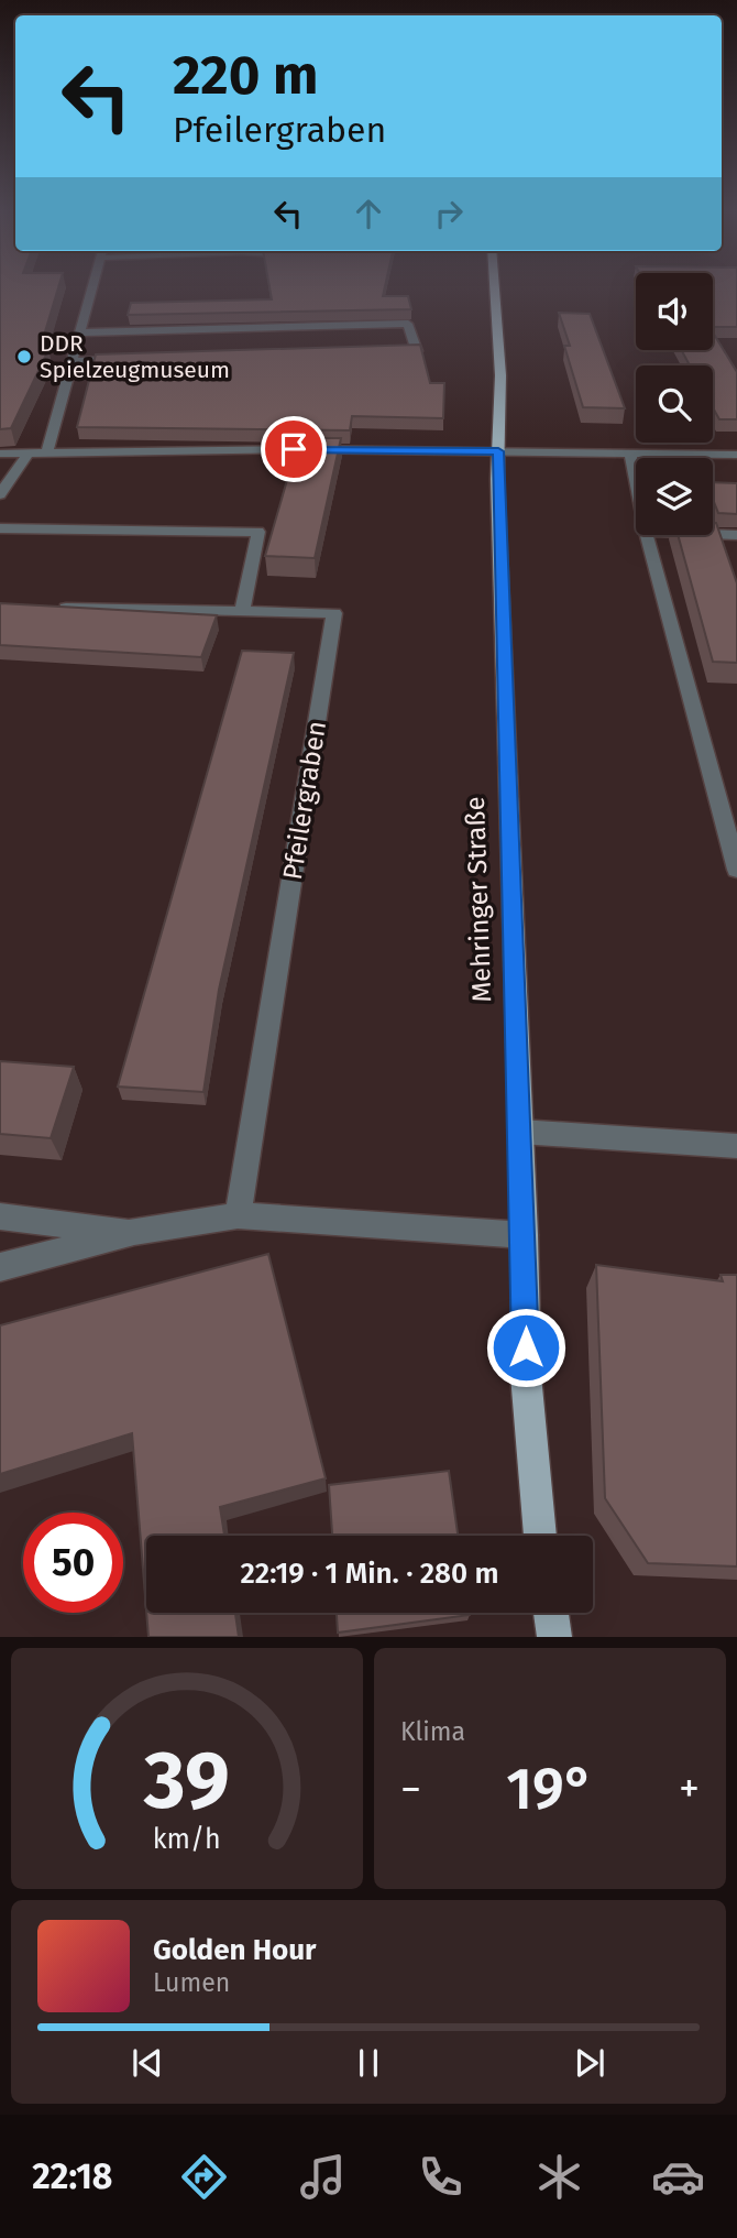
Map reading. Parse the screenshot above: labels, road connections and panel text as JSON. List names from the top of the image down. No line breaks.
{"streets":{"main road":["Mehringer Straße"],"street":["Pfeilergraben"]},"places":["DDR Spielzeugmuseum"],"page":{"turn":["220 m","Pfeilergraben"],"limit":"50","trip":"22:19 · 1 Min. · 280 m","tile":"Klima","heat":["−","19°","+"],"song":["Golden Hour","Lumen"],"tabs":"22:18","gauge":["39","km/h"]}}
